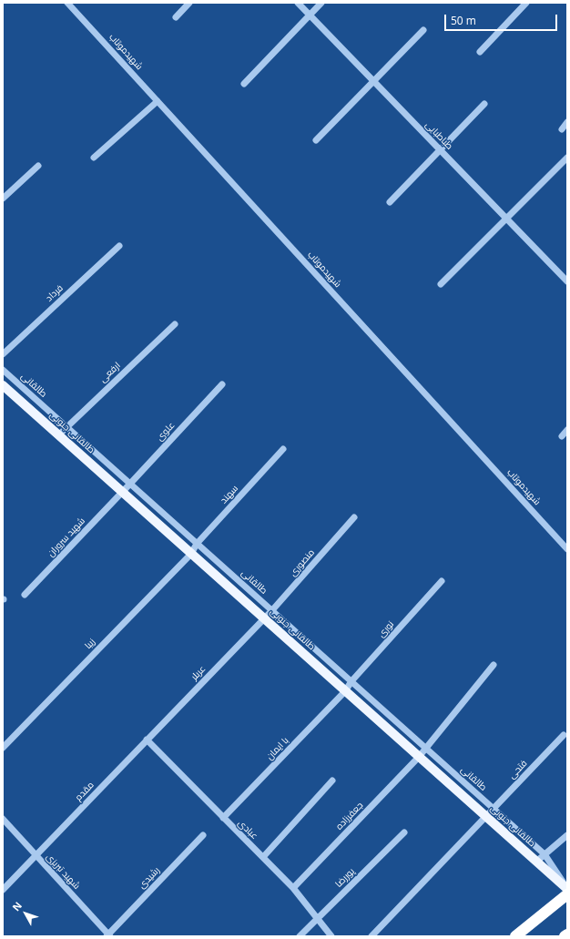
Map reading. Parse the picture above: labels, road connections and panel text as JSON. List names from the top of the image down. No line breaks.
{"streets":{"main road":["طالقانی جنوبی"],"street":["شهیدموتاب","طباطبایی","فرداد","ارفعی","طالقانی","علوی","سهند","شهید سروران","منصوری","نوری","زیبا","عربلر","با ایمان","فتحی","مقدم","جعفرزاده","عبادی","شهید تبریزی","رشیدی","پوررضا"]},"crossings":[["ارفعی","طالقانی"],["ارفعی","طالقانی جنوبی"],["طالقانی","علوی"],["طالقانی","طالقانی جنوبی"],["طالقانی","سهند"],["طالقانی","منصوری"],["طالقانی","نوری"],["طالقانی","فتحی"],["طالقانی","جعفرزاده"],["علوی","طالقانی جنوبی"],["علوی","شهید سروران"],["طالقانی جنوبی","سهند"],["طالقانی جنوبی","شهید سروران"],["طالقانی جنوبی","منصوری"],["طالقانی جنوبی","نوری"],["طالقانی جنوبی","زیبا"],["طالقانی جنوبی","عربلر"],["طالقانی جنوبی","با ایمان"],["طالقانی جنوبی","فتحی"],["طالقانی جنوبی","جعفرزاده"],["سهند","زیبا"],["منصوری","عربلر"],["نوری","با ایمان"],["عربلر","مقدم"],["عربلر","عبادی"],["با ایمان","عبادی"],["مقدم","عبادی"],["مقدم","شهید تبریزی"],["جعفرزاده","عبادی"],["عبادی","پوررضا"],["شهید تبریزی","رشیدی"]],"scale_bar":"50 m","north":"top left"}
